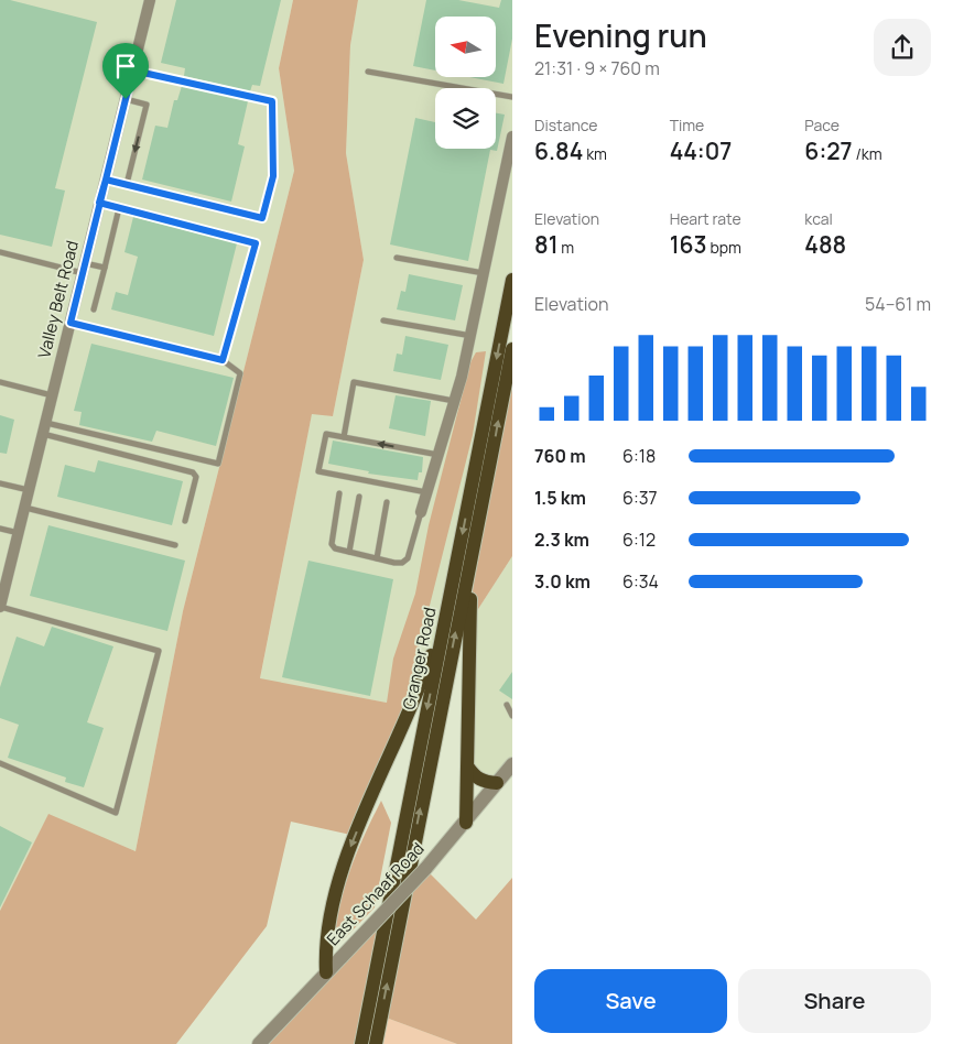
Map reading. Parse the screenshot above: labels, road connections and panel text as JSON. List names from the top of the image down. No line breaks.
{"streets":{"main road":["Granger Road"],"street":["Valley Belt Road","East Schaaf Road"]},"north":"left","page":{"heading":["Evening run","21:31 · 9 × 760 m"],"stats":[["Distance","6.84 km"],["Time","44:07"],["Pace","6:27 /km"],["Elevation","81 m"],["Heart rate","163 bpm"],["kcal","488"]],"chart":["Elevation","54–61 m"],"list":[{"name":"760 m","note":"6:18"},{"name":"1.5 km","note":"6:37"},{"name":"2.3 km","note":"6:12"},{"name":"3.0 km","note":"6:34"}],"buttons":["Save","Share"]}}
